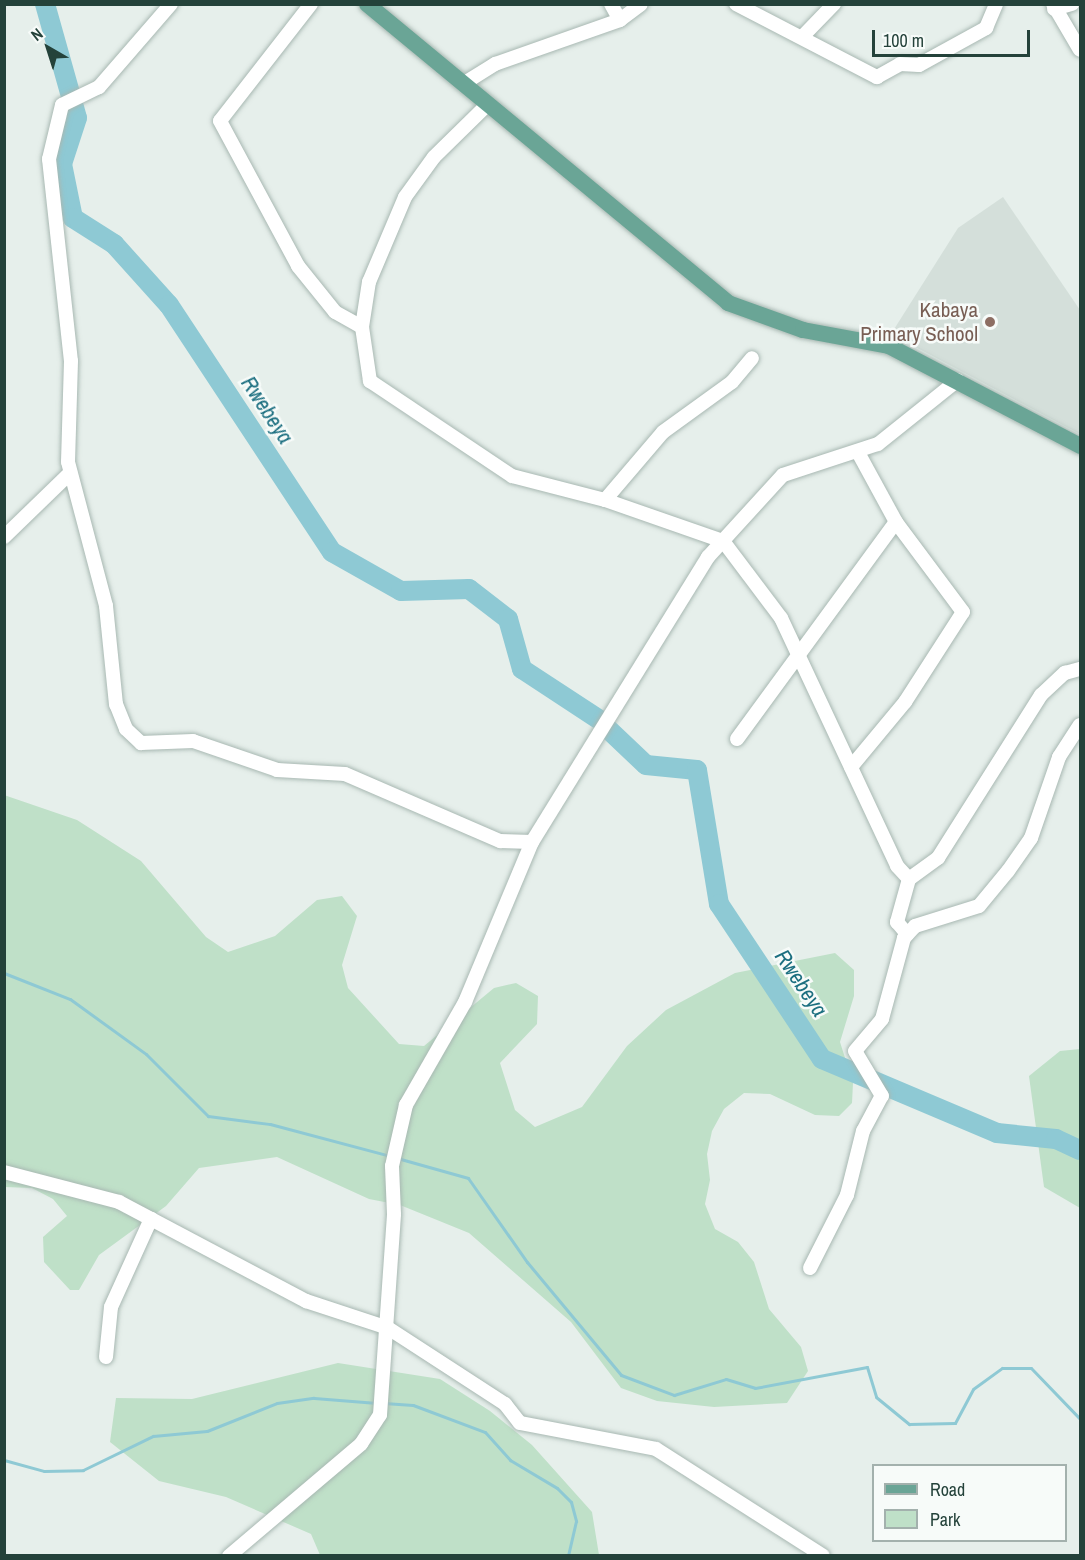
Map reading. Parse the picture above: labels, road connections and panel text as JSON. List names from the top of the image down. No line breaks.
{"water":["Rwebeya"],"places":["Kabaya Primary School"],"legend":["Road","Park"],"scale_bar":"100 m","north":"top left"}
